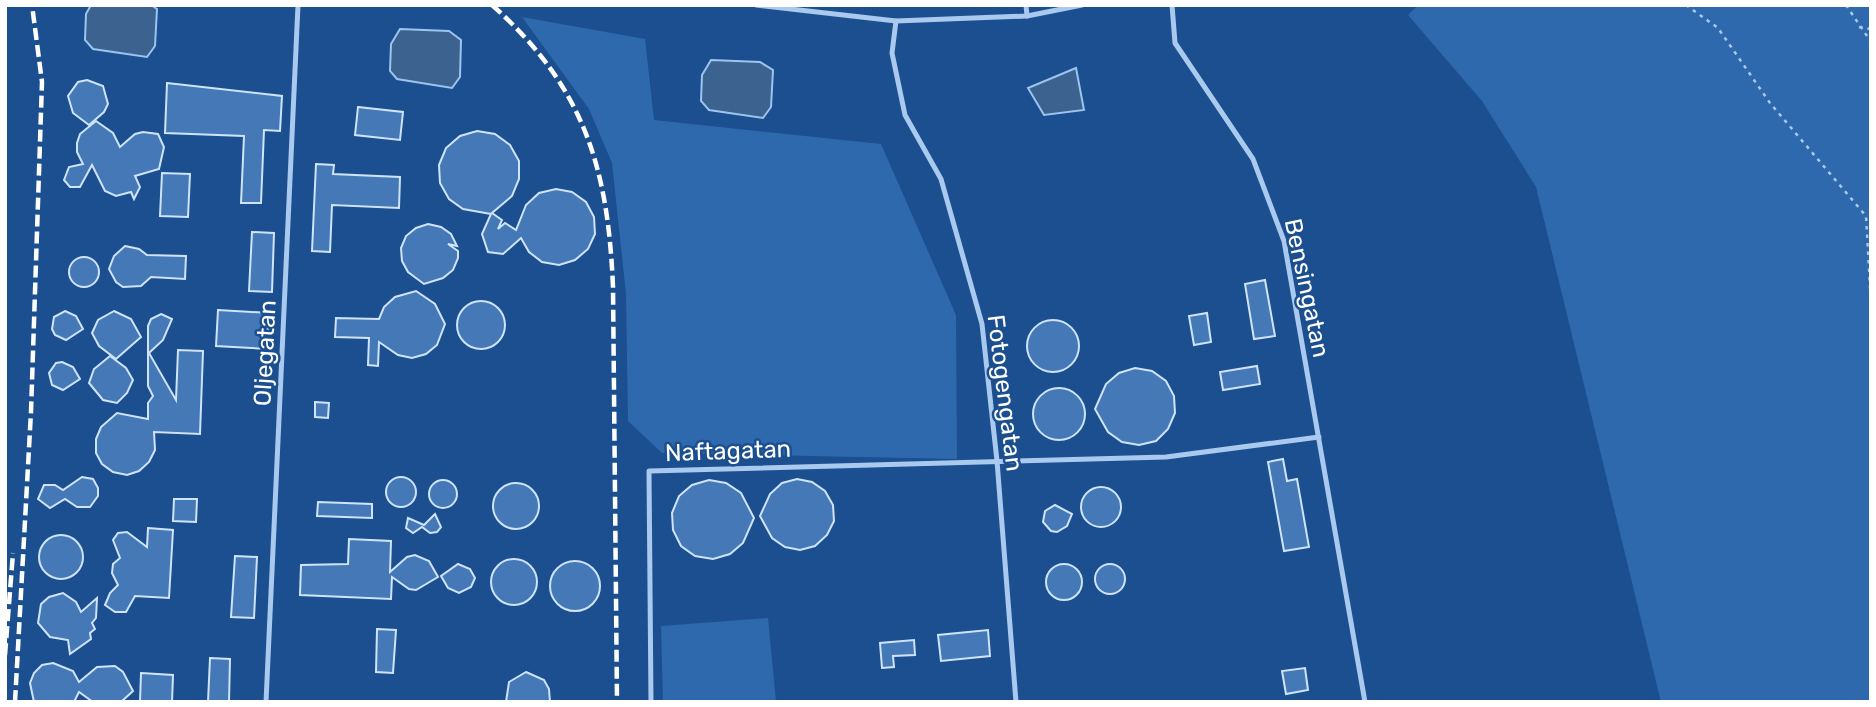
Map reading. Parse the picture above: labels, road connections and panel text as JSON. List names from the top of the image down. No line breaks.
{"streets":{"lane":["Bensingatan","Oljegatan","Fotogengatan","Naftagatan"]},"crossings":[["Fotogengatan","Naftagatan"]]}
